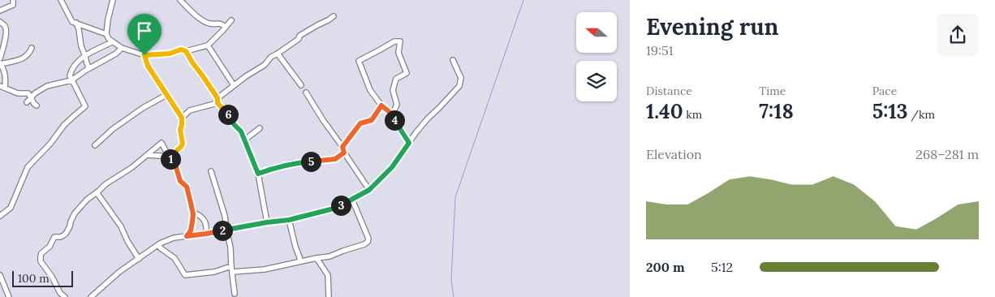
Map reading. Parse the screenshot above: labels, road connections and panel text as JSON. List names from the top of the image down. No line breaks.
{"scale_bar":"100 m","north":"left","page":{"heading":["Evening run","19:51"],"stats":[["Distance","1.40 km"],["Time","7:18"],["Pace","5:13 /km"]],"pins":["6","4","1","5","3","2"],"chart":["Elevation","268–281 m"],"list":[{"name":"200 m","note":"5:12"}],"scale":"100 m"}}
